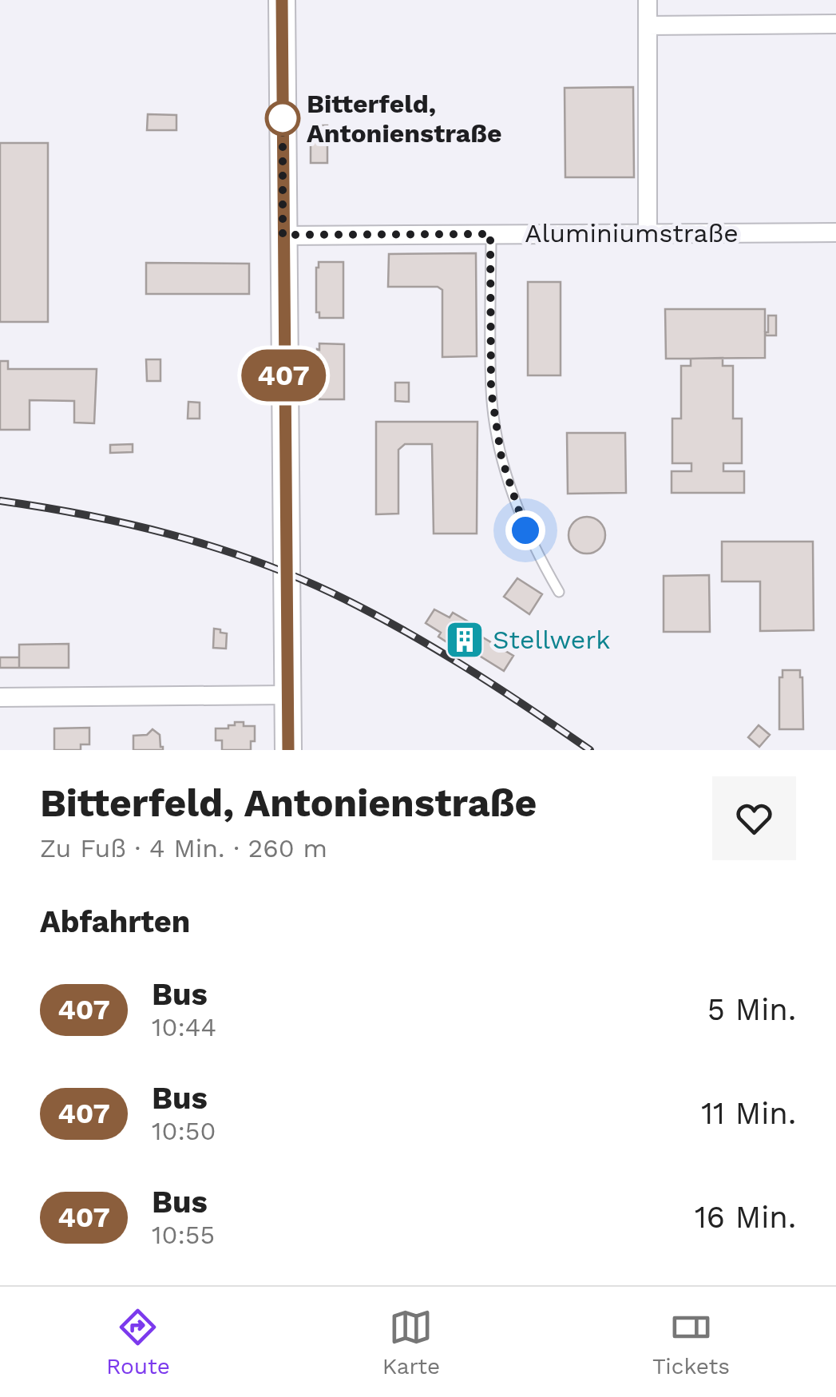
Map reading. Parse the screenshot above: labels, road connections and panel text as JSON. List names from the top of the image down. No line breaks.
{"streets":{"street":["Aluminiumstraße"]},"places":{"other":["Bitterfeld, Antonienstraße"],"building":["Stellwerk"]},"lines":["bus line 407"],"page":{"on_map":"407","heading":[["Bitterfeld, Antonienstraße","Zu Fuß · 4 Min. · 260 m"],"Abfahrten"],"list":[{"mark":"407","name":"Bus","note":"10:44","value":"5 Min."},{"mark":"407","name":"Bus","note":"10:50","value":"11 Min."},{"mark":"407","name":"Bus","note":"10:55","value":"16 Min."}],"tabs":["Route","Karte","Tickets"]}}
